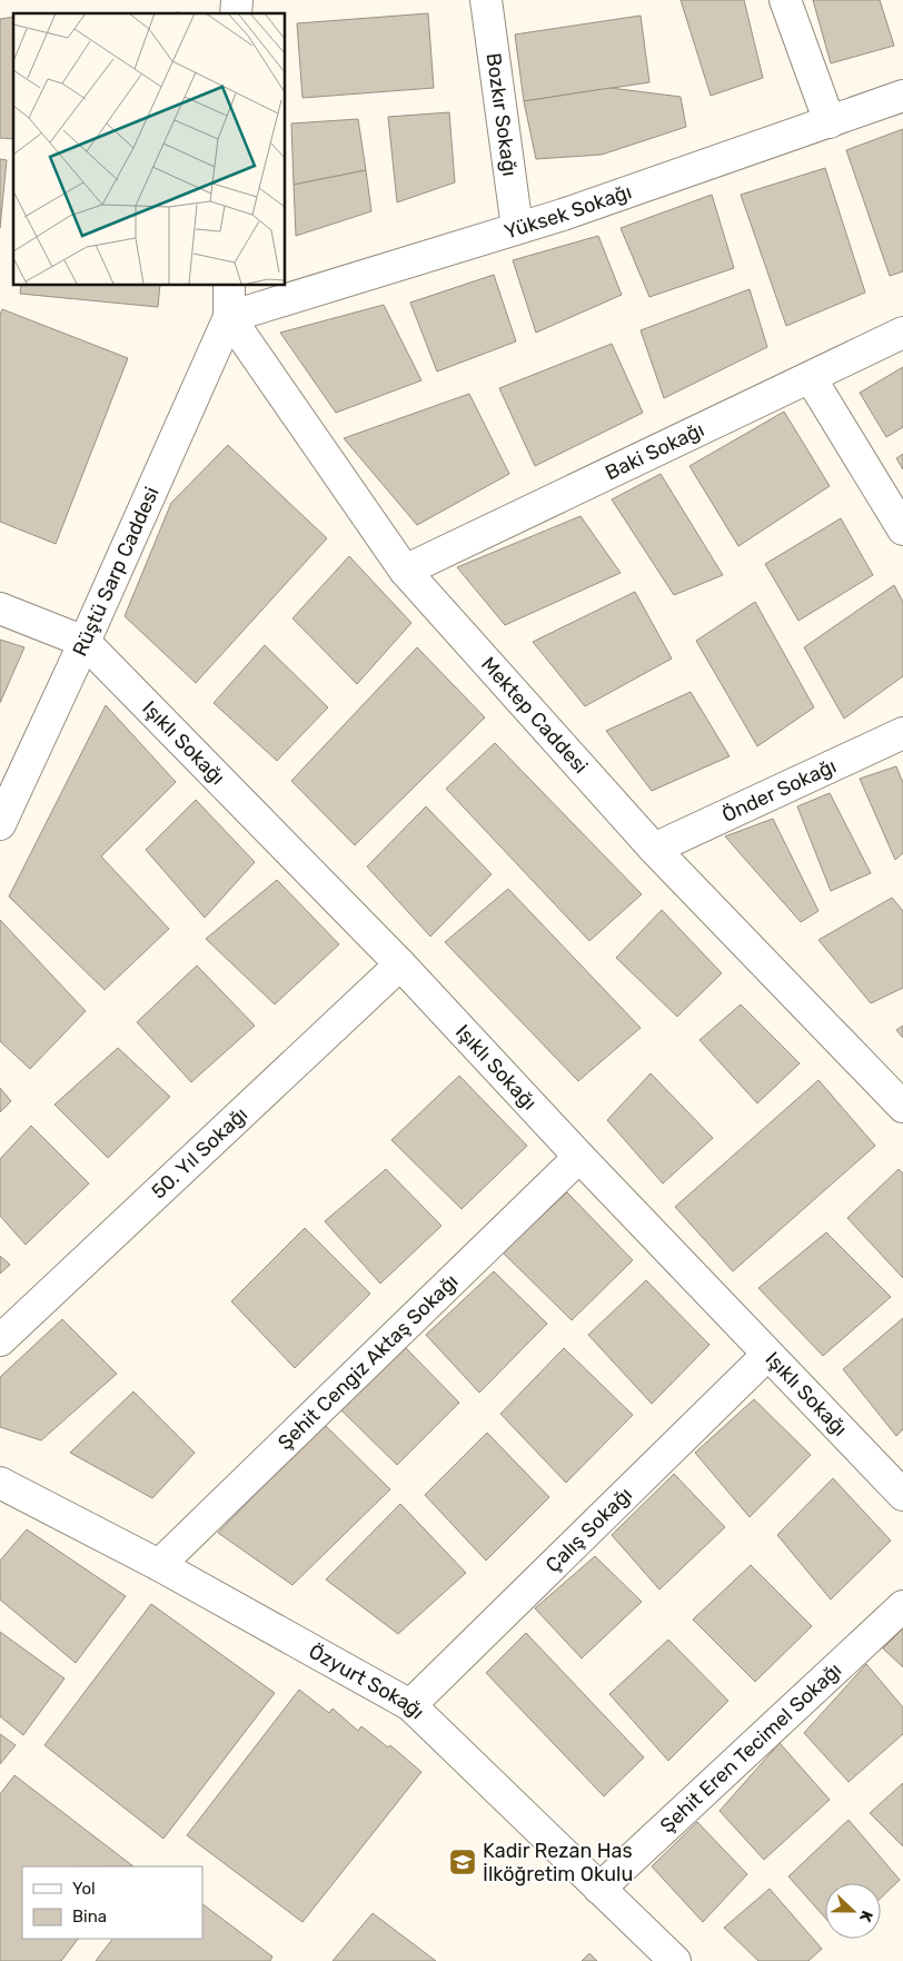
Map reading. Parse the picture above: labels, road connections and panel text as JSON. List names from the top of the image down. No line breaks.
{"streets":{"street":["Bozkır Sokağı","Yüksek Sokağı","Baki Sokağı","Rüştü Sarp Caddesi","Mektep Caddesi","Işıklı Sokağı","Önder Sokağı","50. Yıl Sokağı","Şehit Cengiz Aktaş Sokağı","Çalış Sokağı","Özyurt Sokağı","Şehit Eren Tecimel Sokağı"]},"crossings":[["Bozkır Sokağı","Yüksek Sokağı"],["Yüksek Sokağı","Rüştü Sarp Caddesi"],["Yüksek Sokağı","Mektep Caddesi"],["Baki Sokağı","Mektep Caddesi"],["Rüştü Sarp Caddesi","Mektep Caddesi"],["Rüştü Sarp Caddesi","Işıklı Sokağı"],["Mektep Caddesi","Önder Sokağı"],["Işıklı Sokağı","50. Yıl Sokağı"],["Işıklı Sokağı","Şehit Cengiz Aktaş Sokağı"],["Işıklı Sokağı","Çalış Sokağı"],["Şehit Cengiz Aktaş Sokağı","Özyurt Sokağı"],["Çalış Sokağı","Özyurt Sokağı"],["Özyurt Sokağı","Şehit Eren Tecimel Sokağı"]],"places":{"school or university":["Kadir Rezan Has İlköğretim Okulu"]},"legend":["Yol","Bina"],"north":"right"}
